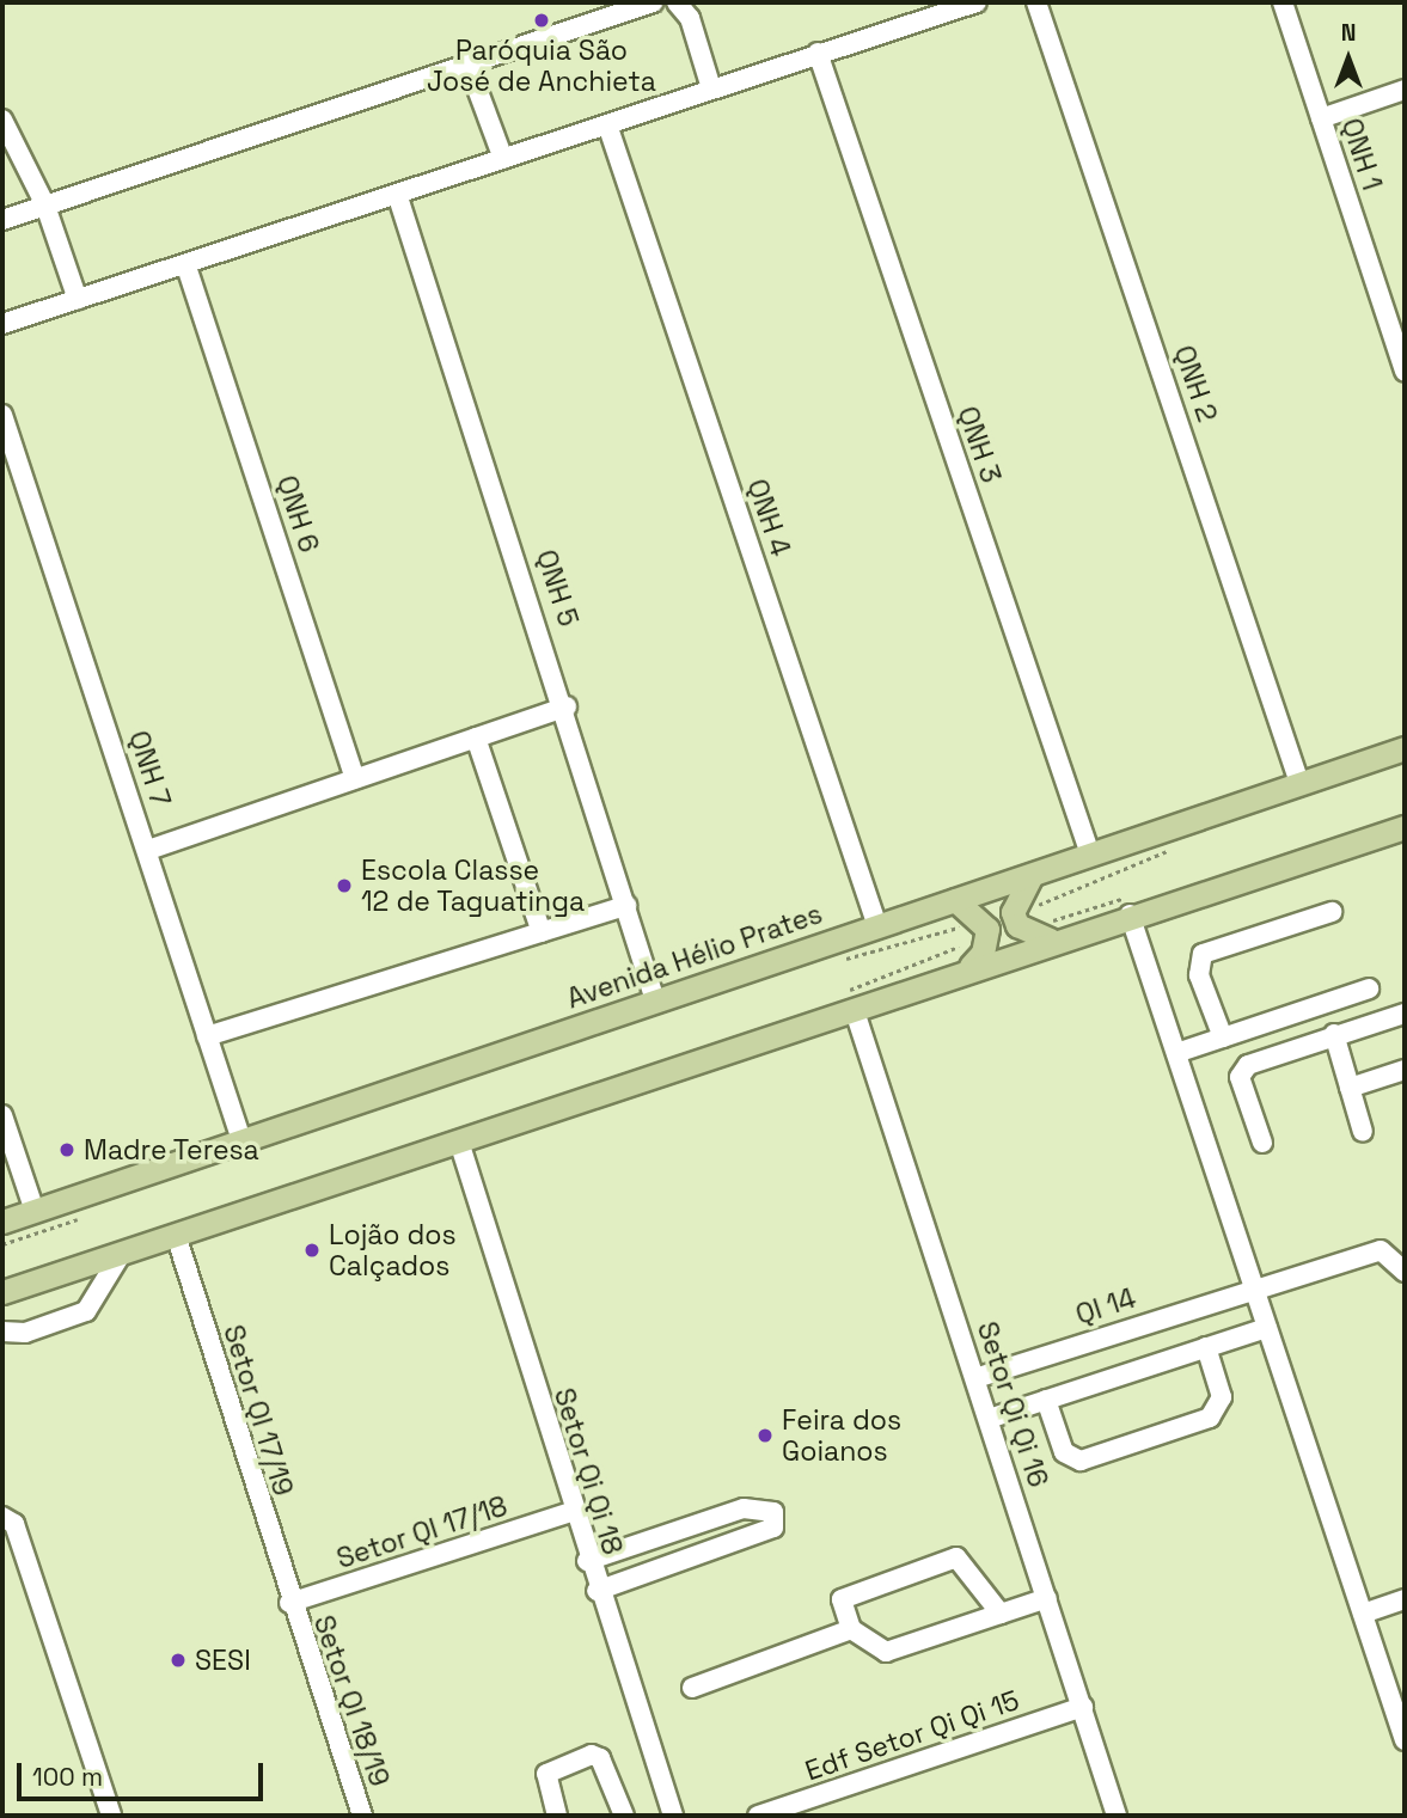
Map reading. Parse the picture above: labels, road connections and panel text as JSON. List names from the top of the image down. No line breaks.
{"streets":{"main road":["Avenida Hélio Prates"],"street":["QNH 1","QNH 2","QNH 3","QNH 6","QNH 4","QNH 5","QNH 7","QI 14","Setor Qi Qi 16","Setor QI 17/19","Setor Qi Qi 18","Setor QI 17/18","Setor QI 18/19","Edf Setor Qi Qi 15"]},"crossings":[["QNH 2","Avenida Hélio Prates"],["QNH 3","Avenida Hélio Prates"],["QNH 4","Avenida Hélio Prates"],["QNH 5","Avenida Hélio Prates"],["QNH 7","Avenida Hélio Prates"],["QI 14","Setor Qi Qi 16"],["Setor Qi Qi 16","Edf Setor Qi Qi 15"],["Setor QI 17/19","Setor QI 17/18"],["Setor QI 17/19","Setor QI 18/19"],["Setor Qi Qi 18","Setor QI 17/18"],["Setor QI 17/18","Setor QI 18/19"]],"places":["Paróquia São José de Anchieta","Escola Classe 12 de Taguatinga","Madre Teresa","Lojão dos Calçados","Feira dos Goianos","SESI"],"scale_bar":"100 m","north":"top"}
